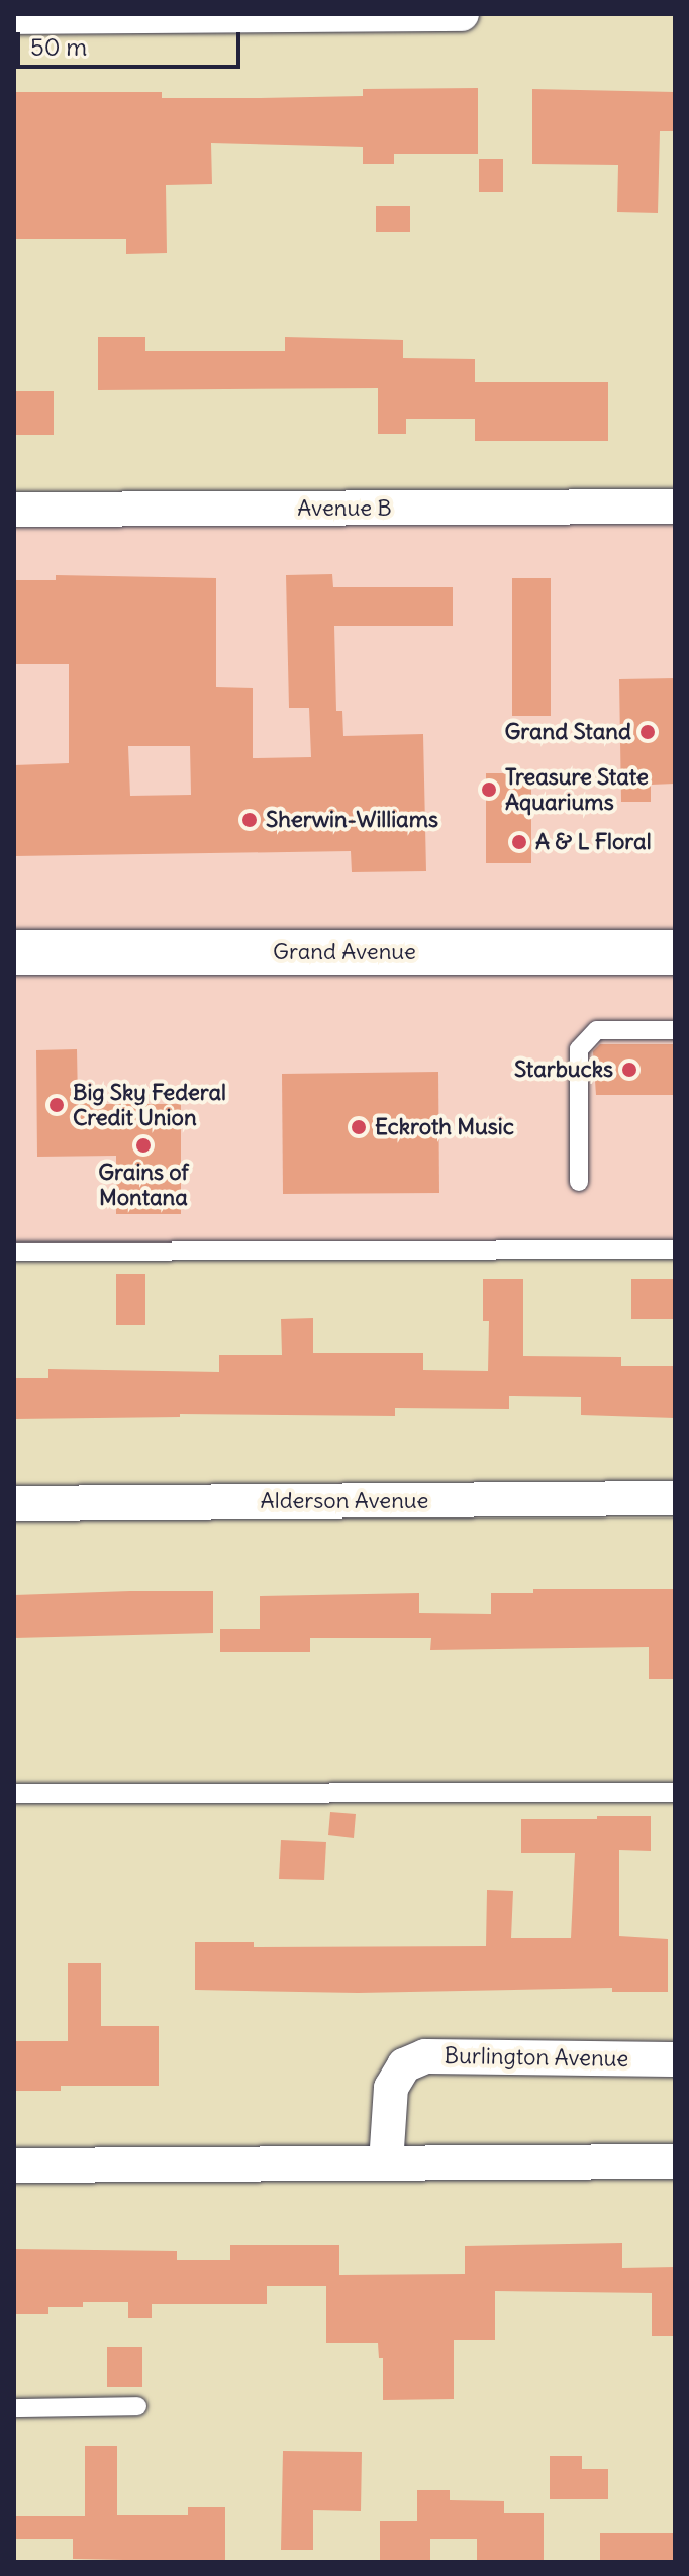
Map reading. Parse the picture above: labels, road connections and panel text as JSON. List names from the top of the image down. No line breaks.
{"streets":{"main road":["Grand Avenue"],"street":["Avenue B","Alderson Avenue","Burlington Avenue"]},"places":["Grand Stand","Treasure State Aquariums","Sherwin-Williams","A & L Floral","Starbucks","Big Sky Federal Credit Union","Eckroth Music","Grains of Montana"],"scale_bar":"50 m"}
